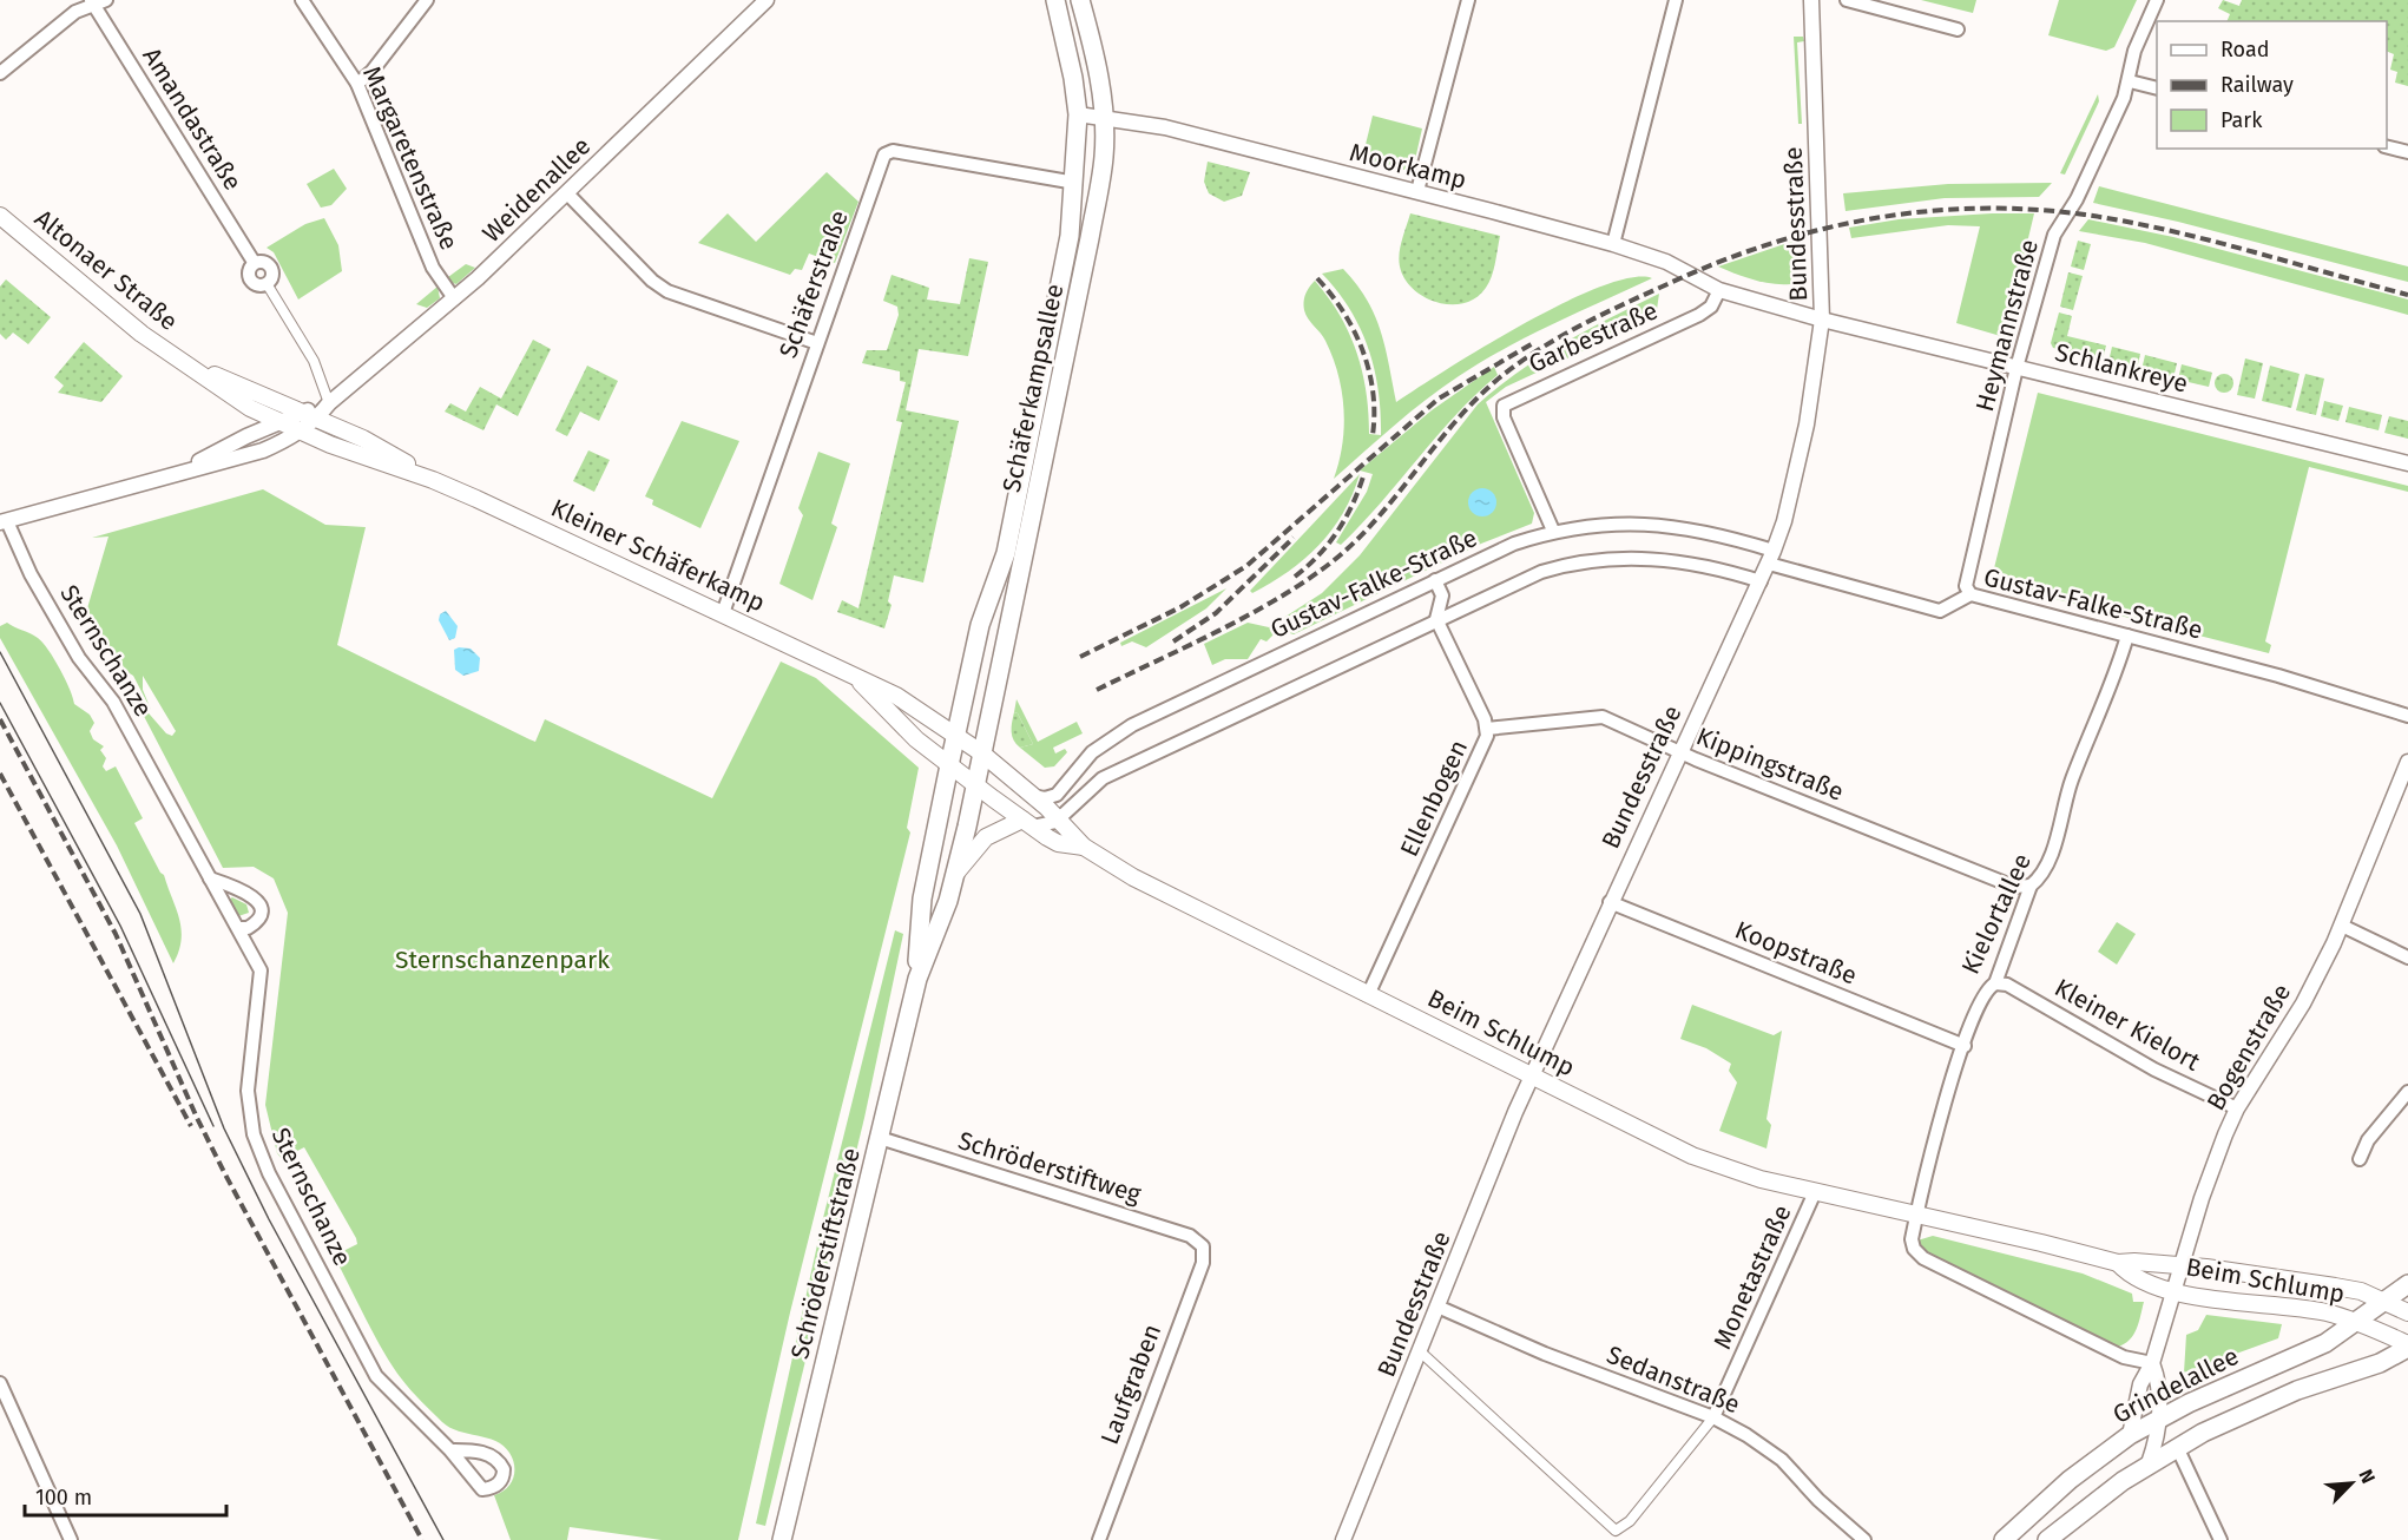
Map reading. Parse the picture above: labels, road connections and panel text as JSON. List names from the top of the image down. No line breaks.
{"streets":{"main road":["Altonaer Straße","Schäferkampsallee","Kleiner Schäferkamp","Beim Schlump","Schröderstiftstraße","Grindelallee"],"street":["Amandastraße","Margaretenstraße","Moorkamp","Weidenallee","Bundesstraße","Schäferstraße","Heymannstraße","Garbestraße","Schlankreye","Gustav-Falke-Straße","Sternschanze","Kippingstraße","Ellenbogen","Kielortallee","Koopstraße","Kleiner Kielort","Bogenstraße","Schröderstiftweg","Monetastraße","Sedanstraße","Laufgraben"]},"crossings":[["Amandastraße","Weidenallee"],["Margaretenstraße","Weidenallee"],["Moorkamp","Garbestraße"],["Moorkamp","Schäferkampsallee"],["Weidenallee","Altonaer Straße"],["Weidenallee","Kleiner Schäferkamp"],["Bundesstraße","Schlankreye"],["Bundesstraße","Gustav-Falke-Straße"],["Bundesstraße","Kippingstraße"],["Bundesstraße","Koopstraße"],["Bundesstraße","Beim Schlump"],["Bundesstraße","Sedanstraße"],["Altonaer Straße","Kleiner Schäferkamp"],["Schäferstraße","Schäferkampsallee"],["Schäferstraße","Kleiner Schäferkamp"],["Heymannstraße","Schlankreye"],["Heymannstraße","Gustav-Falke-Straße"],["Garbestraße","Gustav-Falke-Straße"],["Schäferkampsallee","Kleiner Schäferkamp"],["Schäferkampsallee","Beim Schlump"],["Schäferkampsallee","Schröderstiftstraße"],["Kleiner Schäferkamp","Beim Schlump"],["Kleiner Schäferkamp","Schröderstiftstraße"],["Gustav-Falke-Straße","Ellenbogen"],["Gustav-Falke-Straße","Kielortallee"],["Gustav-Falke-Straße","Beim Schlump"],["Kippingstraße","Ellenbogen"],["Kippingstraße","Kielortallee"],["Ellenbogen","Beim Schlump"],["Kielortallee","Koopstraße"],["Kielortallee","Kleiner Kielort"],["Kielortallee","Beim Schlump"],["Kleiner Kielort","Bogenstraße"],["Beim Schlump","Bogenstraße"],["Beim Schlump","Schröderstiftstraße"],["Beim Schlump","Monetastraße"],["Beim Schlump","Grindelallee"],["Bogenstraße","Grindelallee"],["Schröderstiftweg","Schröderstiftstraße"],["Schröderstiftweg","Laufgraben"],["Monetastraße","Sedanstraße"]],"parks":["Sternschanzenpark"],"legend":["Road","Railway","Park"],"scale_bar":"100 m","north":"top right"}
